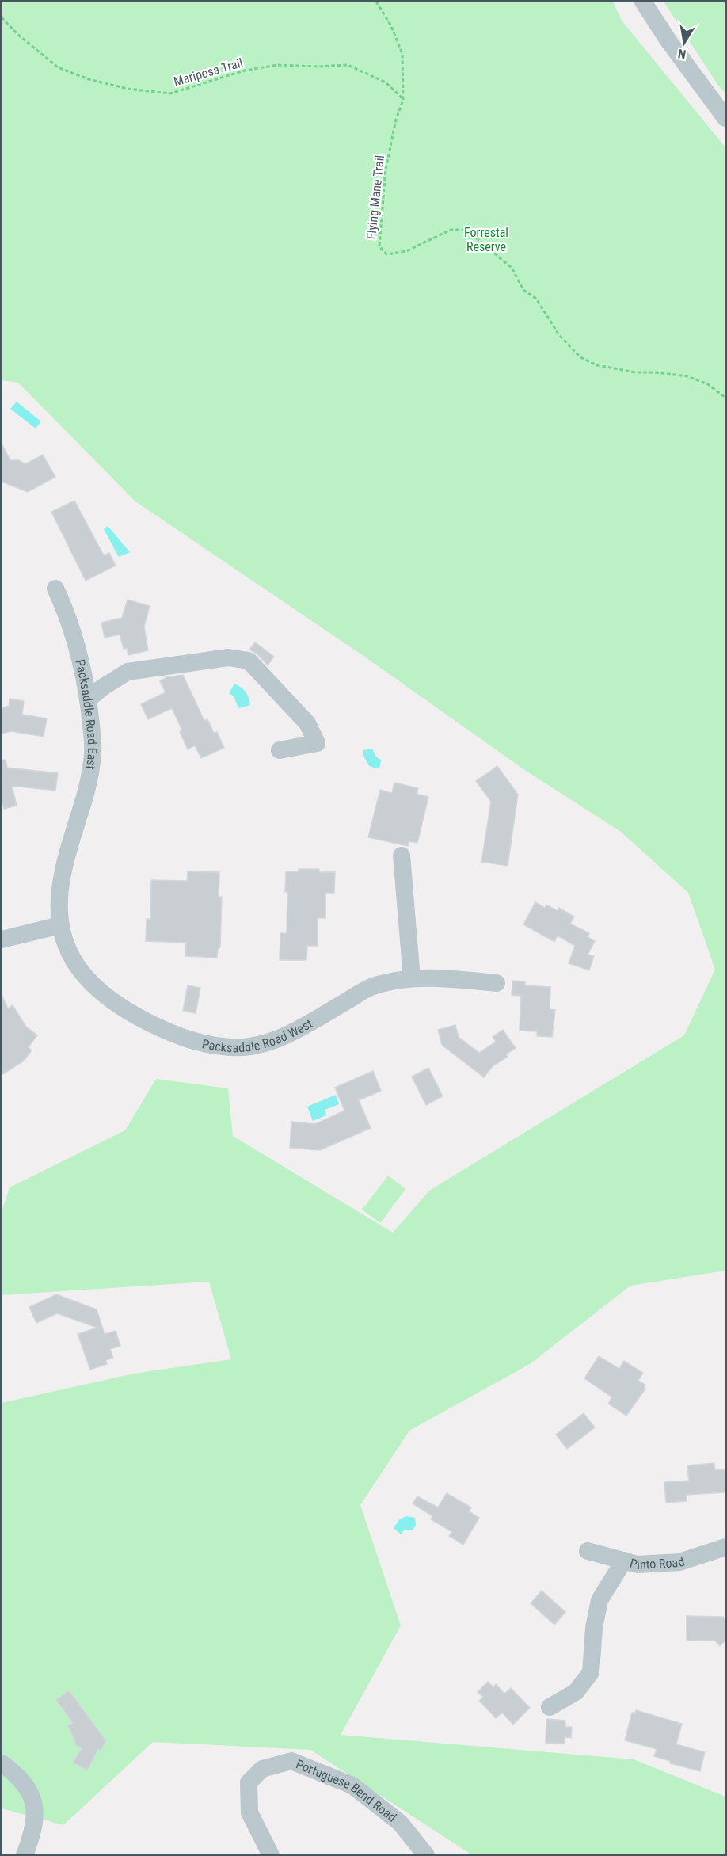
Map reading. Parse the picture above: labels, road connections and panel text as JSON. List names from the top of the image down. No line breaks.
{"streets":{"street":["Packsaddle Road East","Packsaddle Road West","Pinto Road","Portuguese Bend Road"],"path":["Mariposa Trail","Flying Mane Trail"]},"crossings":[["Mariposa Trail","Flying Mane Trail"],["Packsaddle Road East","Packsaddle Road West"]],"parks":["Forrestal Reserve"],"north":"bottom"}
